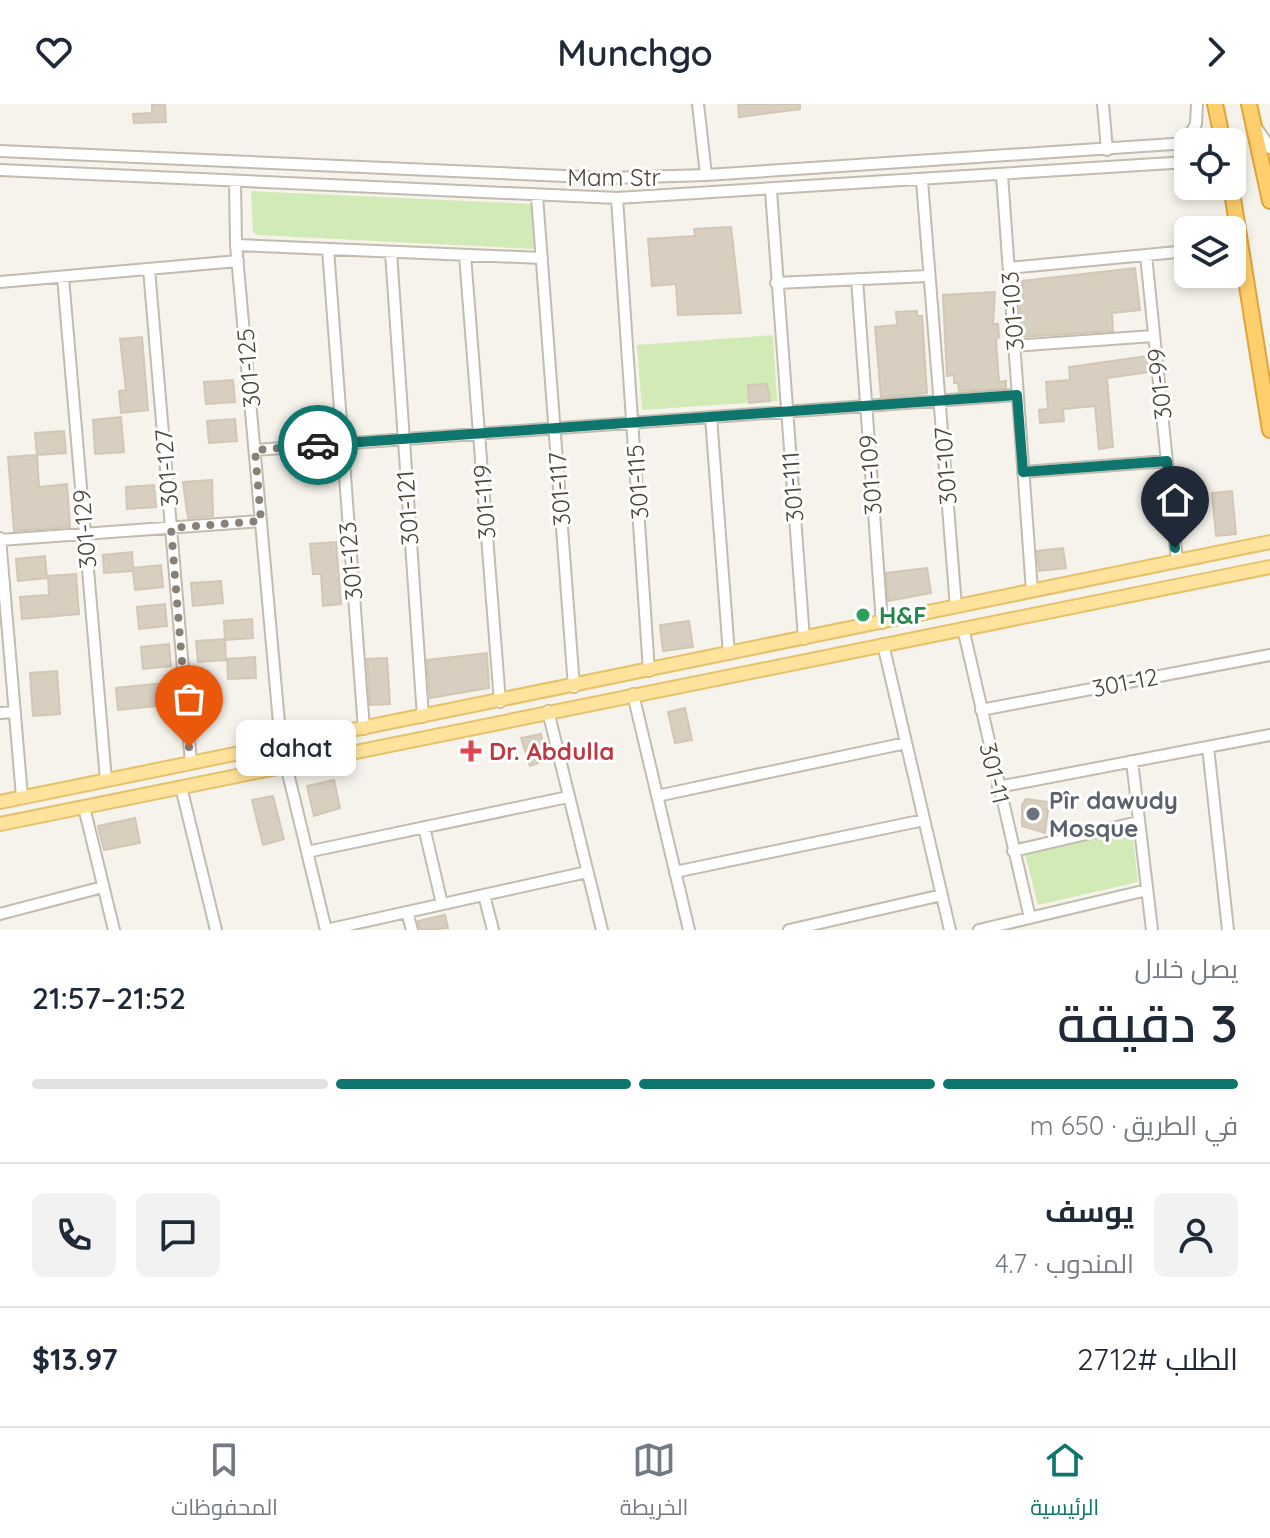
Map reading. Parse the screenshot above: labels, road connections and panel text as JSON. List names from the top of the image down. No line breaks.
{"streets":{"street":["Mam Str","301-103","301-125","301-99","301-107","301-127","301-109","301-115","301-111","301-117","301-119","301-121","301-129","301-123","301-12","301-11"]},"crossings":[["Mam Str","301-103"],["Mam Str","301-125"],["Mam Str","301-107"],["Mam Str","301-115"],["Mam Str","301-111"],["Mam Str","301-117"],["301-12","301-11"]],"places":{"other":["H&F","dahat","Pîr dawudy Mosque"],"health":["Dr. Abdulla"]},"page":{"header":"Munchgo","bubble":"dahat","heading":["3 دقيقة","يصل خلال","21:52–21:57"],"panel":["يوسف","المندوب · 4.7","الطلب #2712","$13.97"],"bar":"في الطريق · 650 m","tabs":["الرئيسية","الخريطة","المحفوظات"]}}
